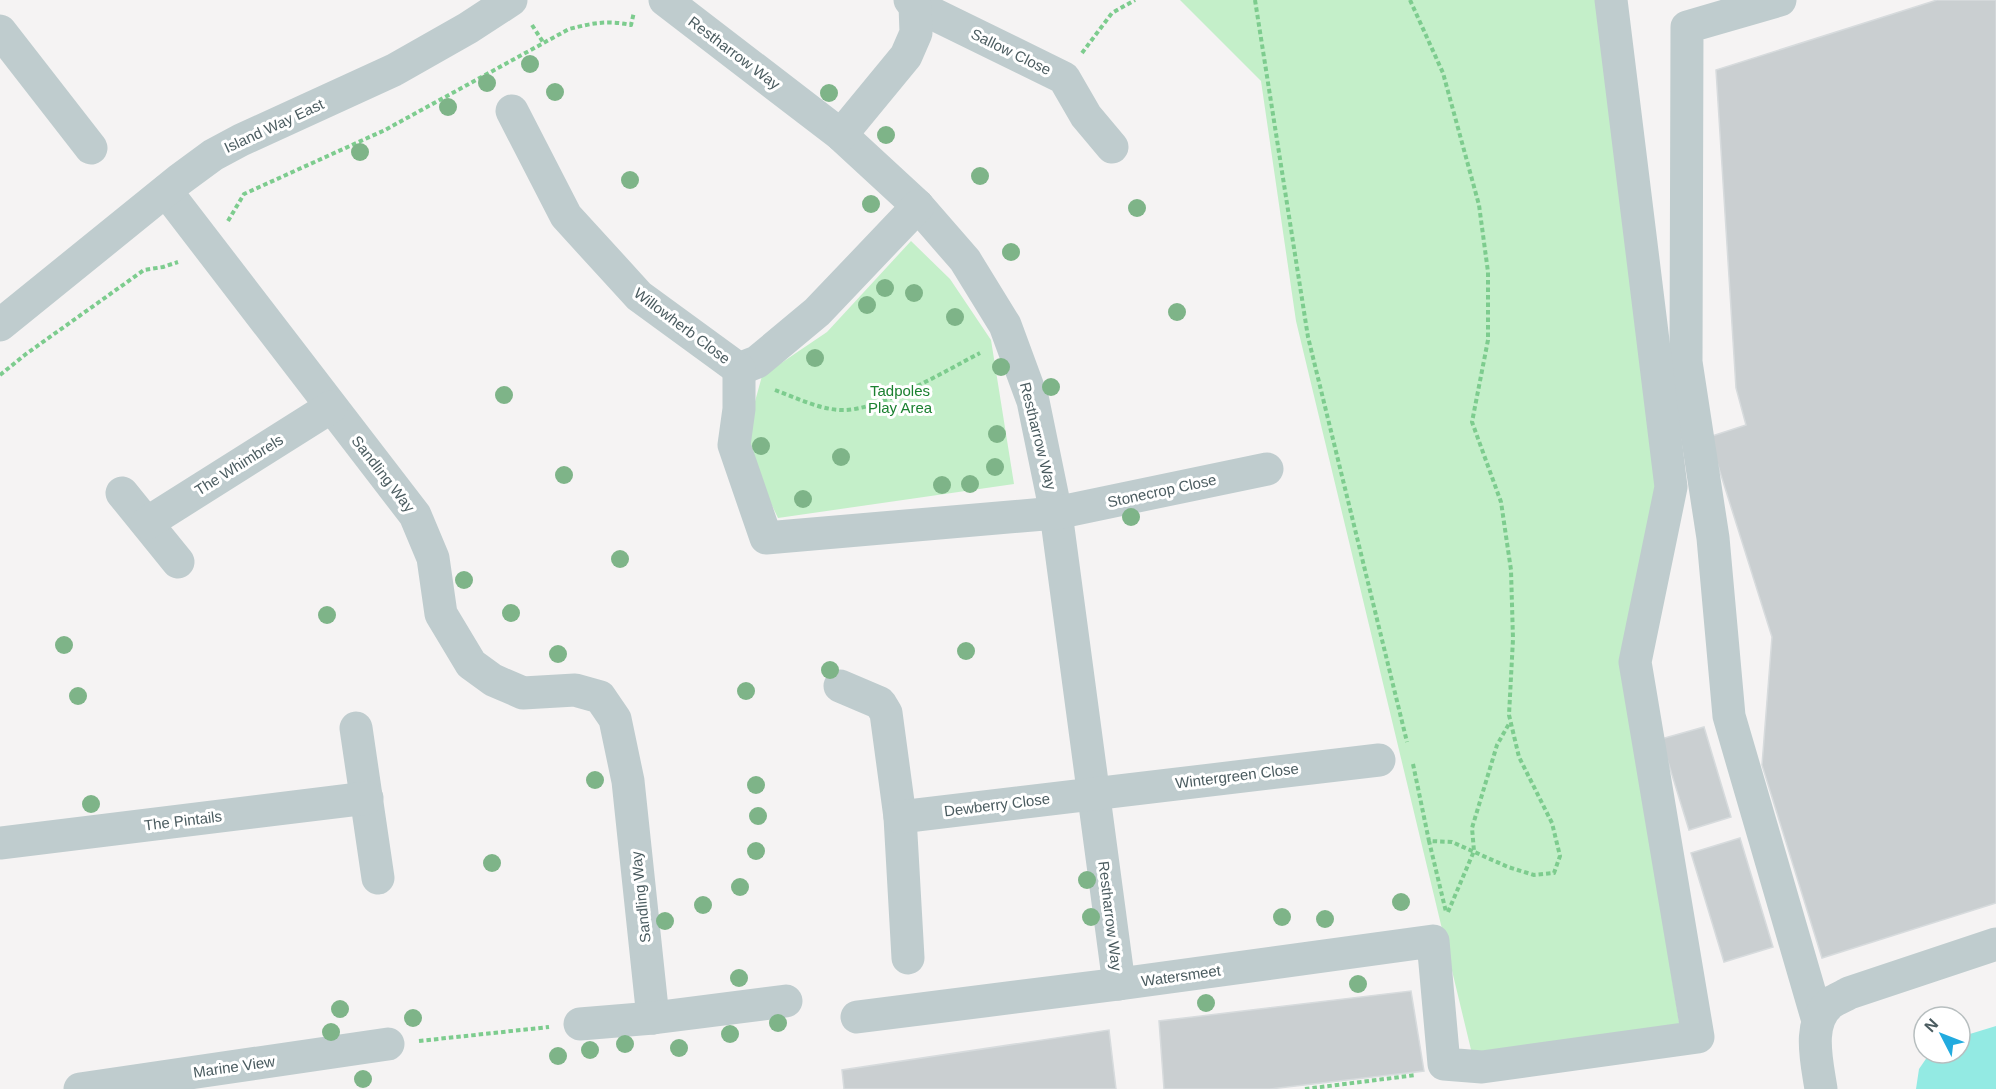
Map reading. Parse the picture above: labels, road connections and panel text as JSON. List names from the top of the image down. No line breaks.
{"streets":{"street":["Sallow Close","Restharrow Way","Island Way East","Willowherb Close","The Whimbrels","Sandling Way","Stonecrop Close","Wintergreen Close","Dewberry Close","The Pintails","Watersmeet","Marine View"]},"crossings":[["Sallow Close","Restharrow Way"],["Restharrow Way","Willowherb Close"],["Restharrow Way","Stonecrop Close"],["Restharrow Way","Wintergreen Close"],["Restharrow Way","Dewberry Close"],["Restharrow Way","Watersmeet"],["Island Way East","Sandling Way"],["Willowherb Close","Stonecrop Close"],["The Whimbrels","Sandling Way"],["Wintergreen Close","Dewberry Close"]],"parks":["Tadpoles Play Area"],"north":"top left"}
